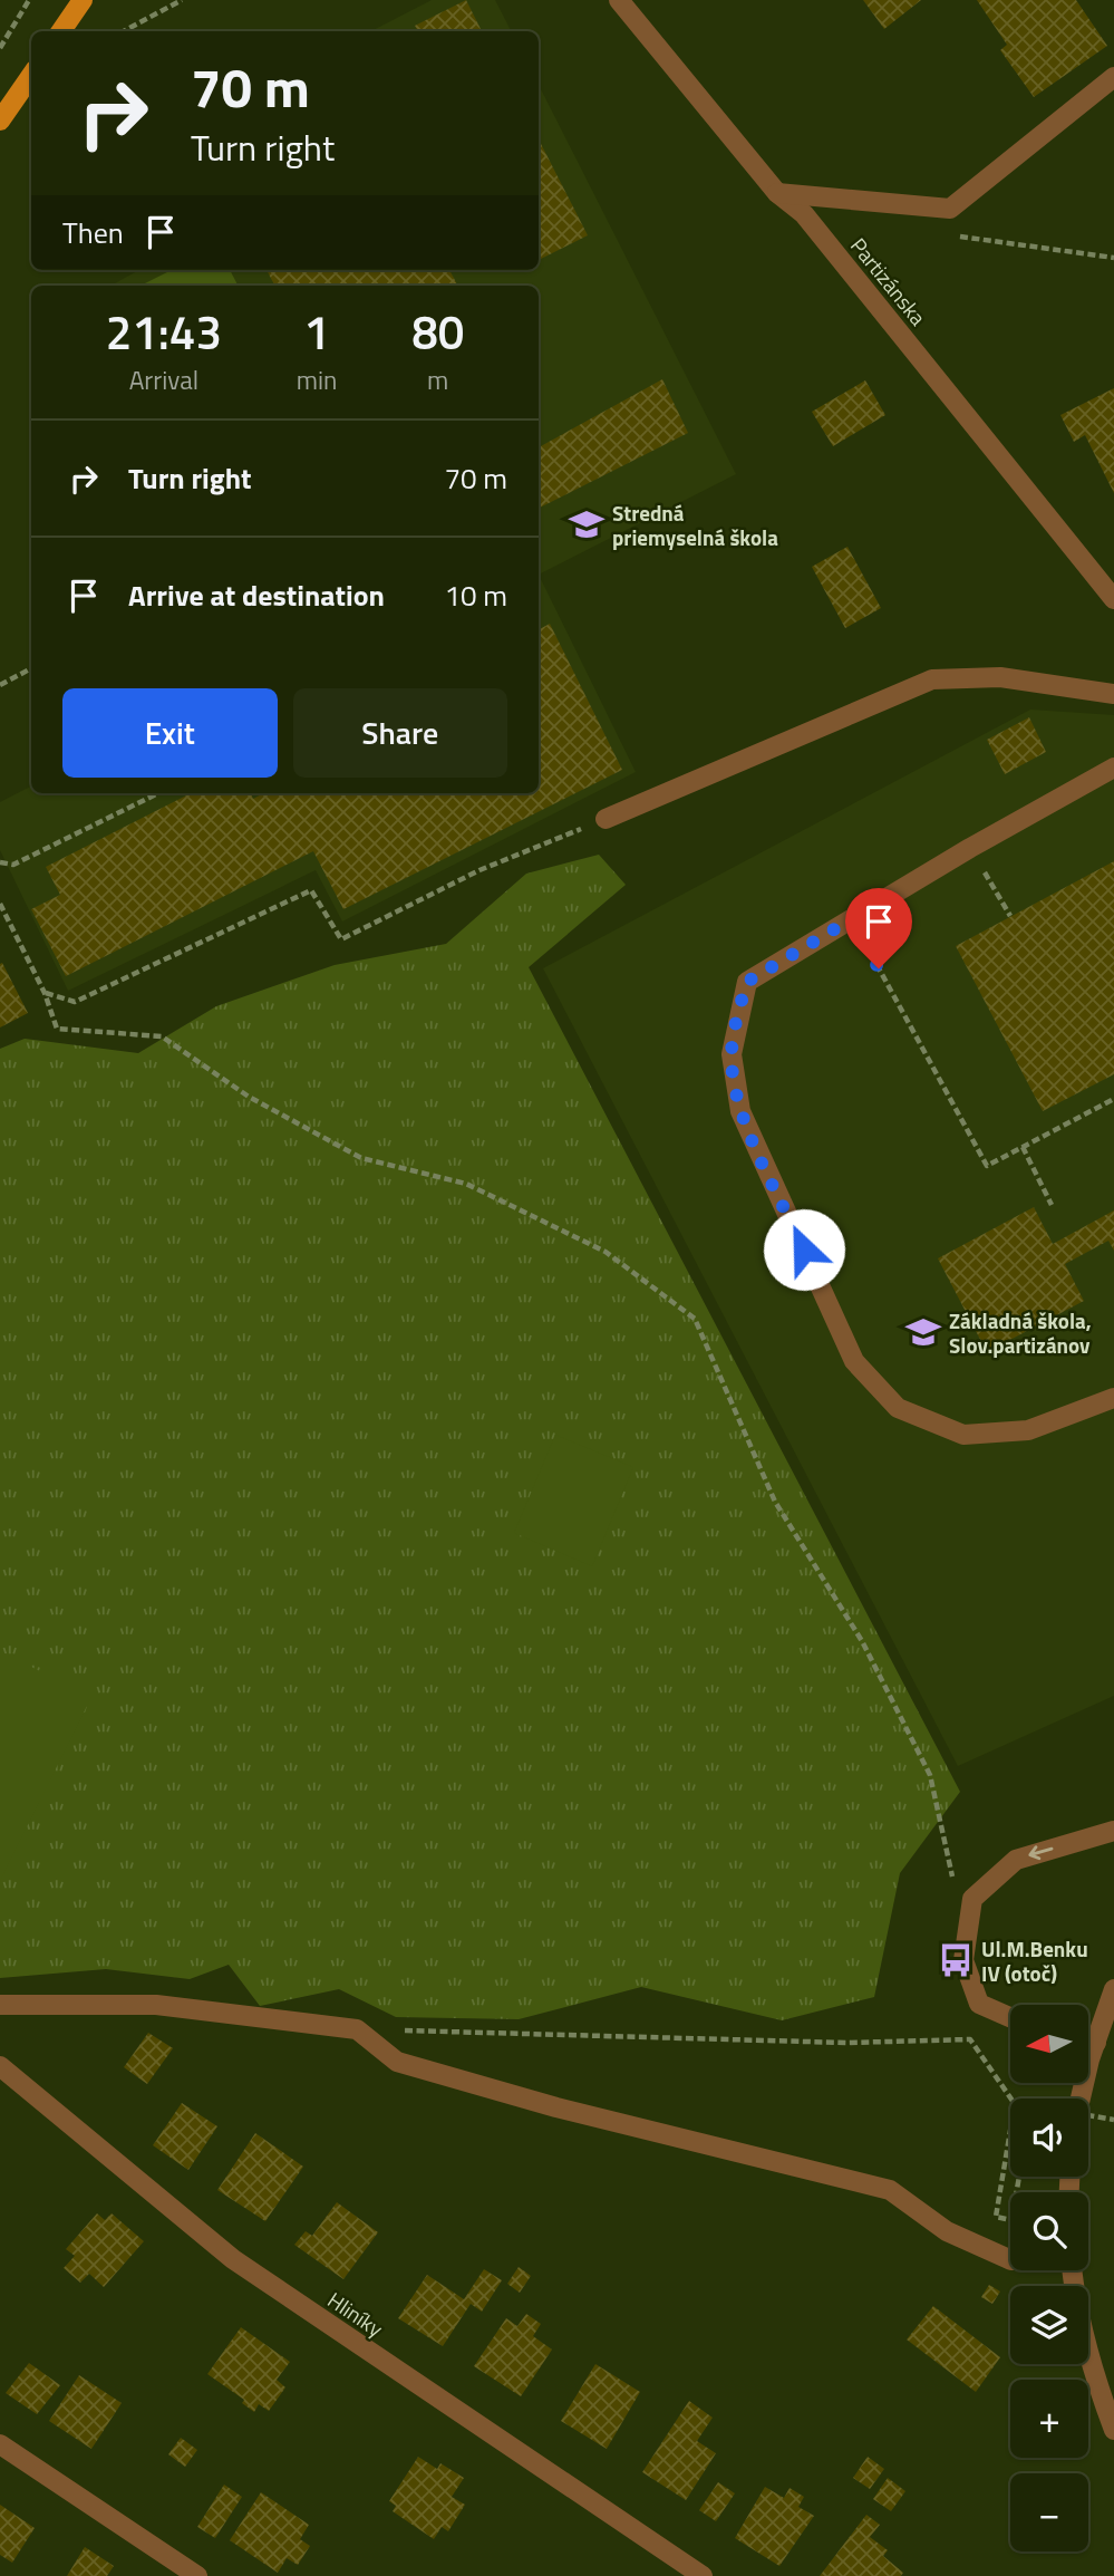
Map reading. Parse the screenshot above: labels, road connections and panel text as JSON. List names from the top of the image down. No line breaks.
{"streets":{"street":["Partizánska","Hliníky"]},"places":{"school or university":["Stredná priemyselná škola","Základná škola, Slov.partizánov"],"bus stop":["Ul.M.Benku IV (otoč)"]},"north":"left","page":{"turn":["70 m","Turn right"],"then":"Then","eta":["21:43","Arrival","1","min","80","m"],"list":[{"name":"Turn right","value":"70 m"},{"name":"Arrive at destination","value":"10 m"}],"buttons":["Exit","Share"],"map_buttons":["+","−"]}}
